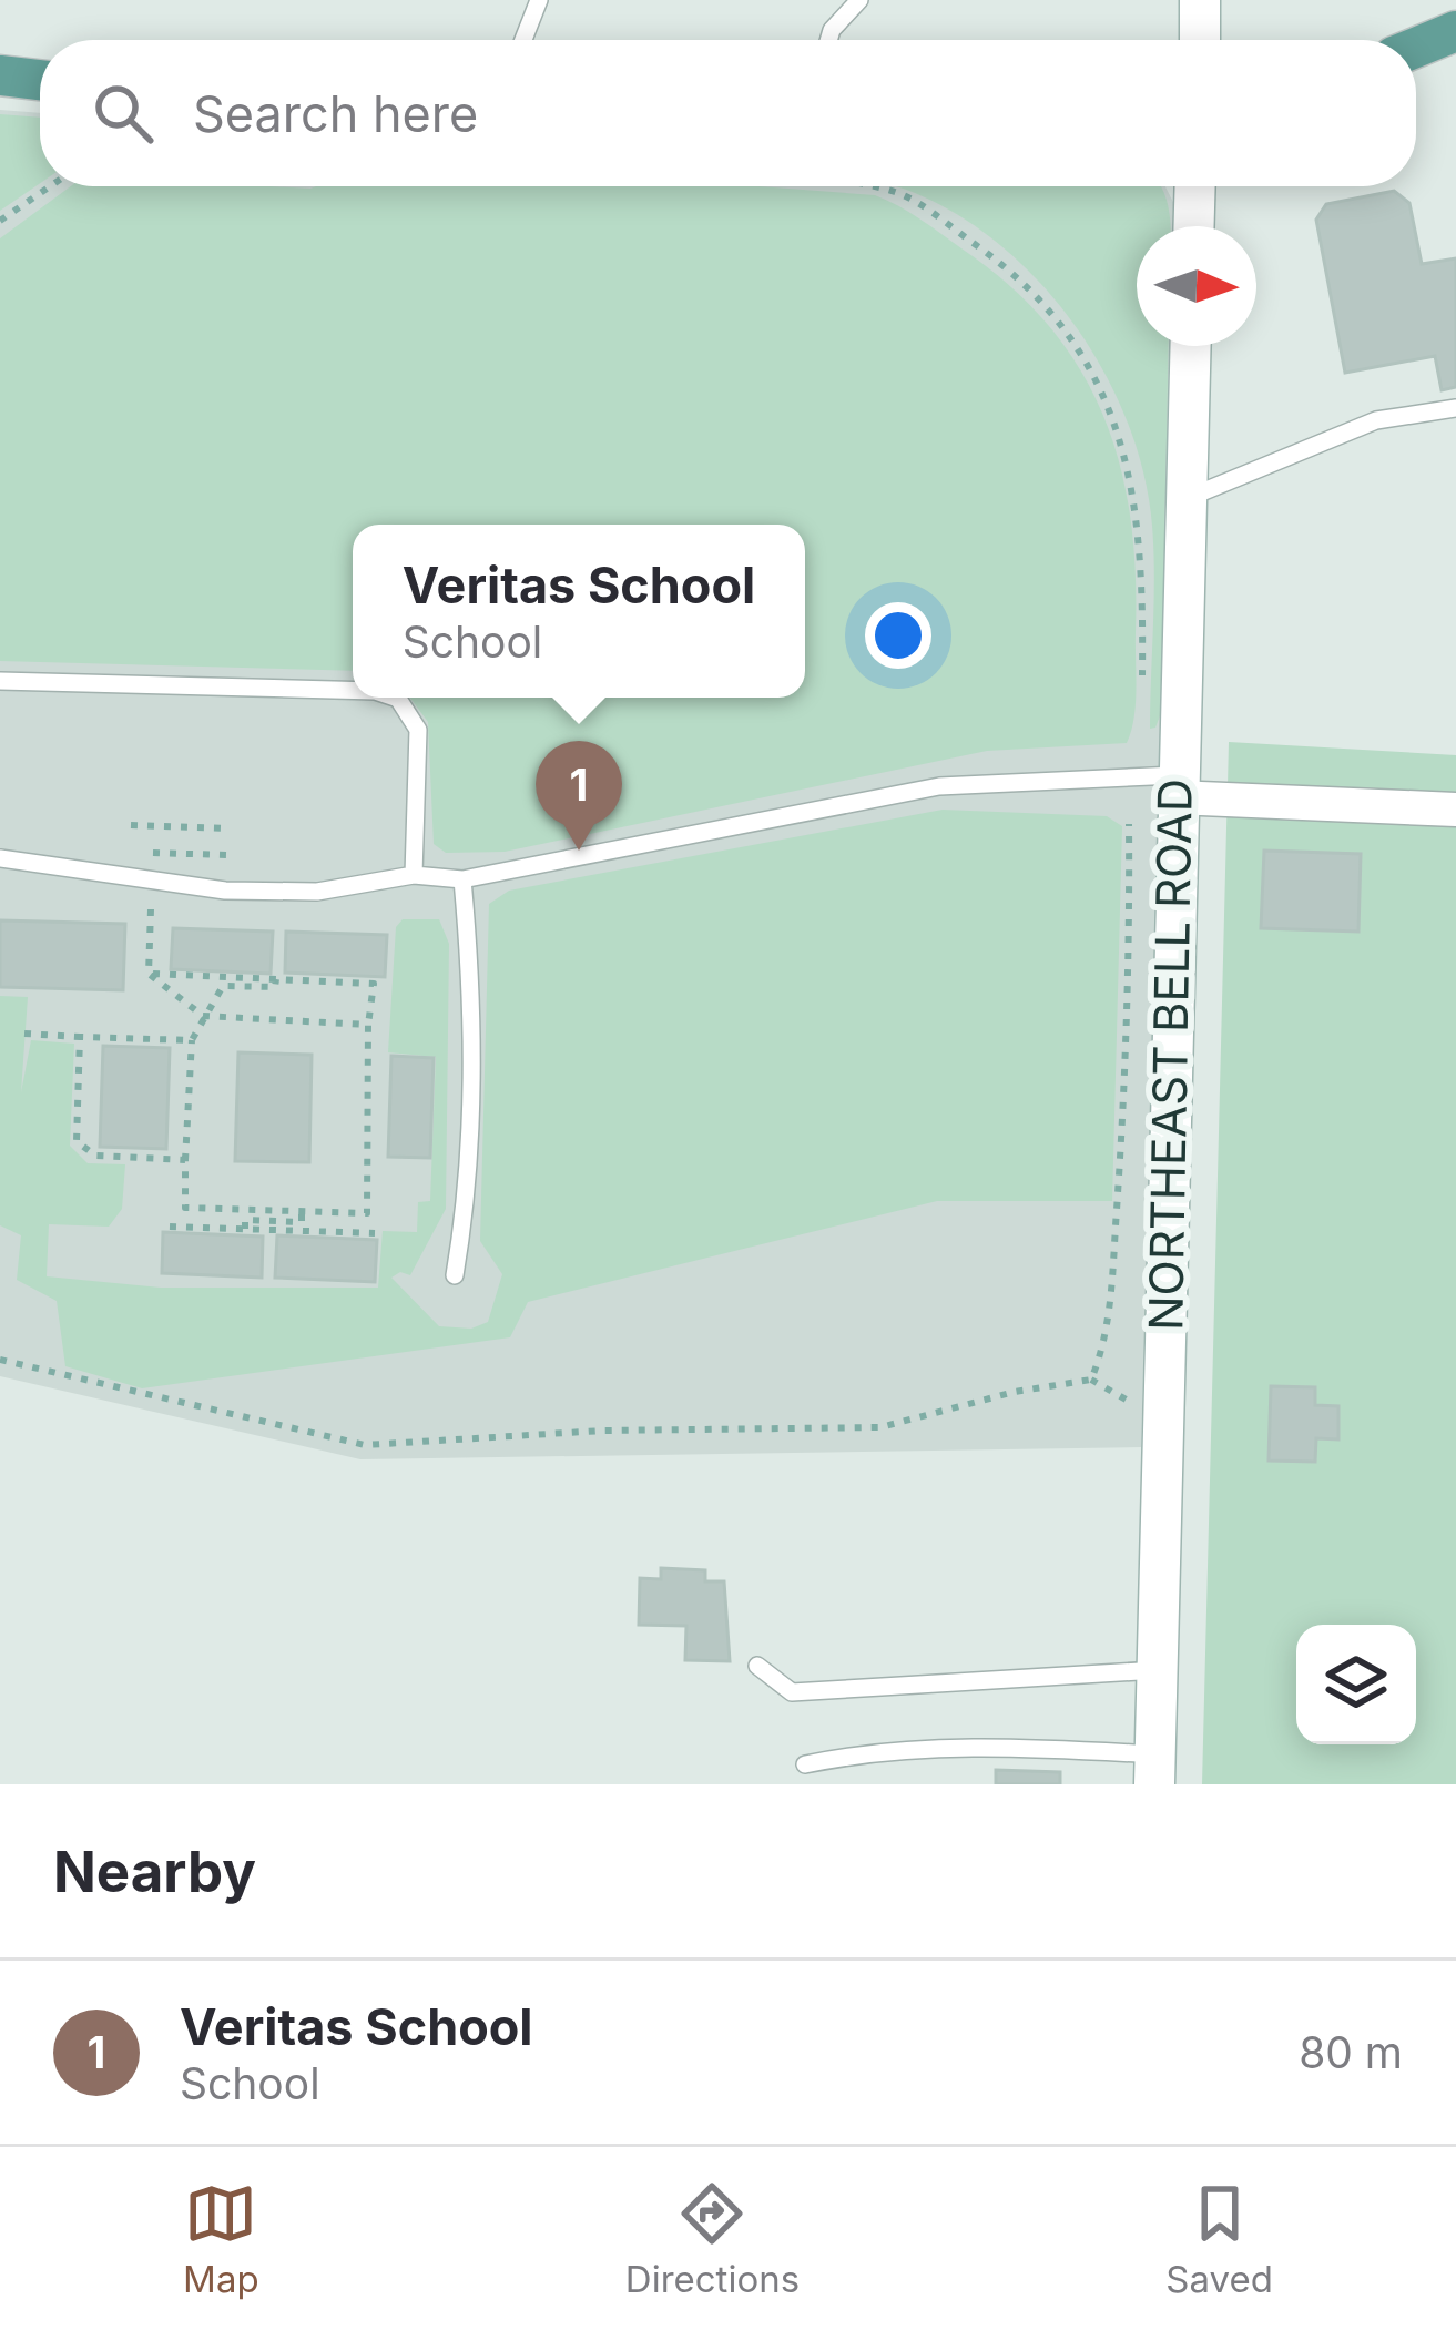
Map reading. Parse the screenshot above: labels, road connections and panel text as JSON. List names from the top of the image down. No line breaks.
{"streets":{"main road":["NORTHEAST BELL ROAD"]},"north":"right","page":{"search":"Search here","popup":["Veritas School","School"],"pins":"1","heading":"Nearby","list":[{"mark":"1","name":"Veritas School","note":"School","value":"80 m"}],"nav":["Map","Directions","Saved"]}}
